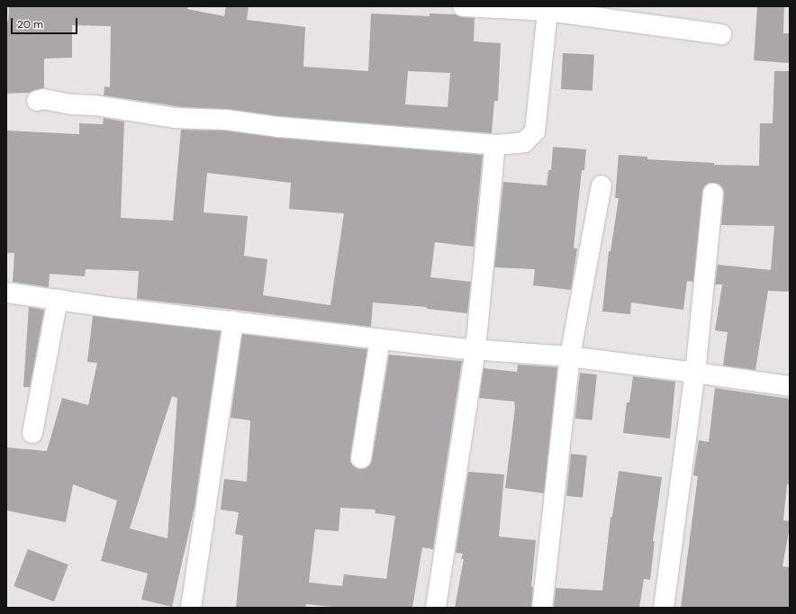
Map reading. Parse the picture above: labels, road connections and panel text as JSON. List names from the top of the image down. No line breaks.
{"scale_bar":"20 m"}
